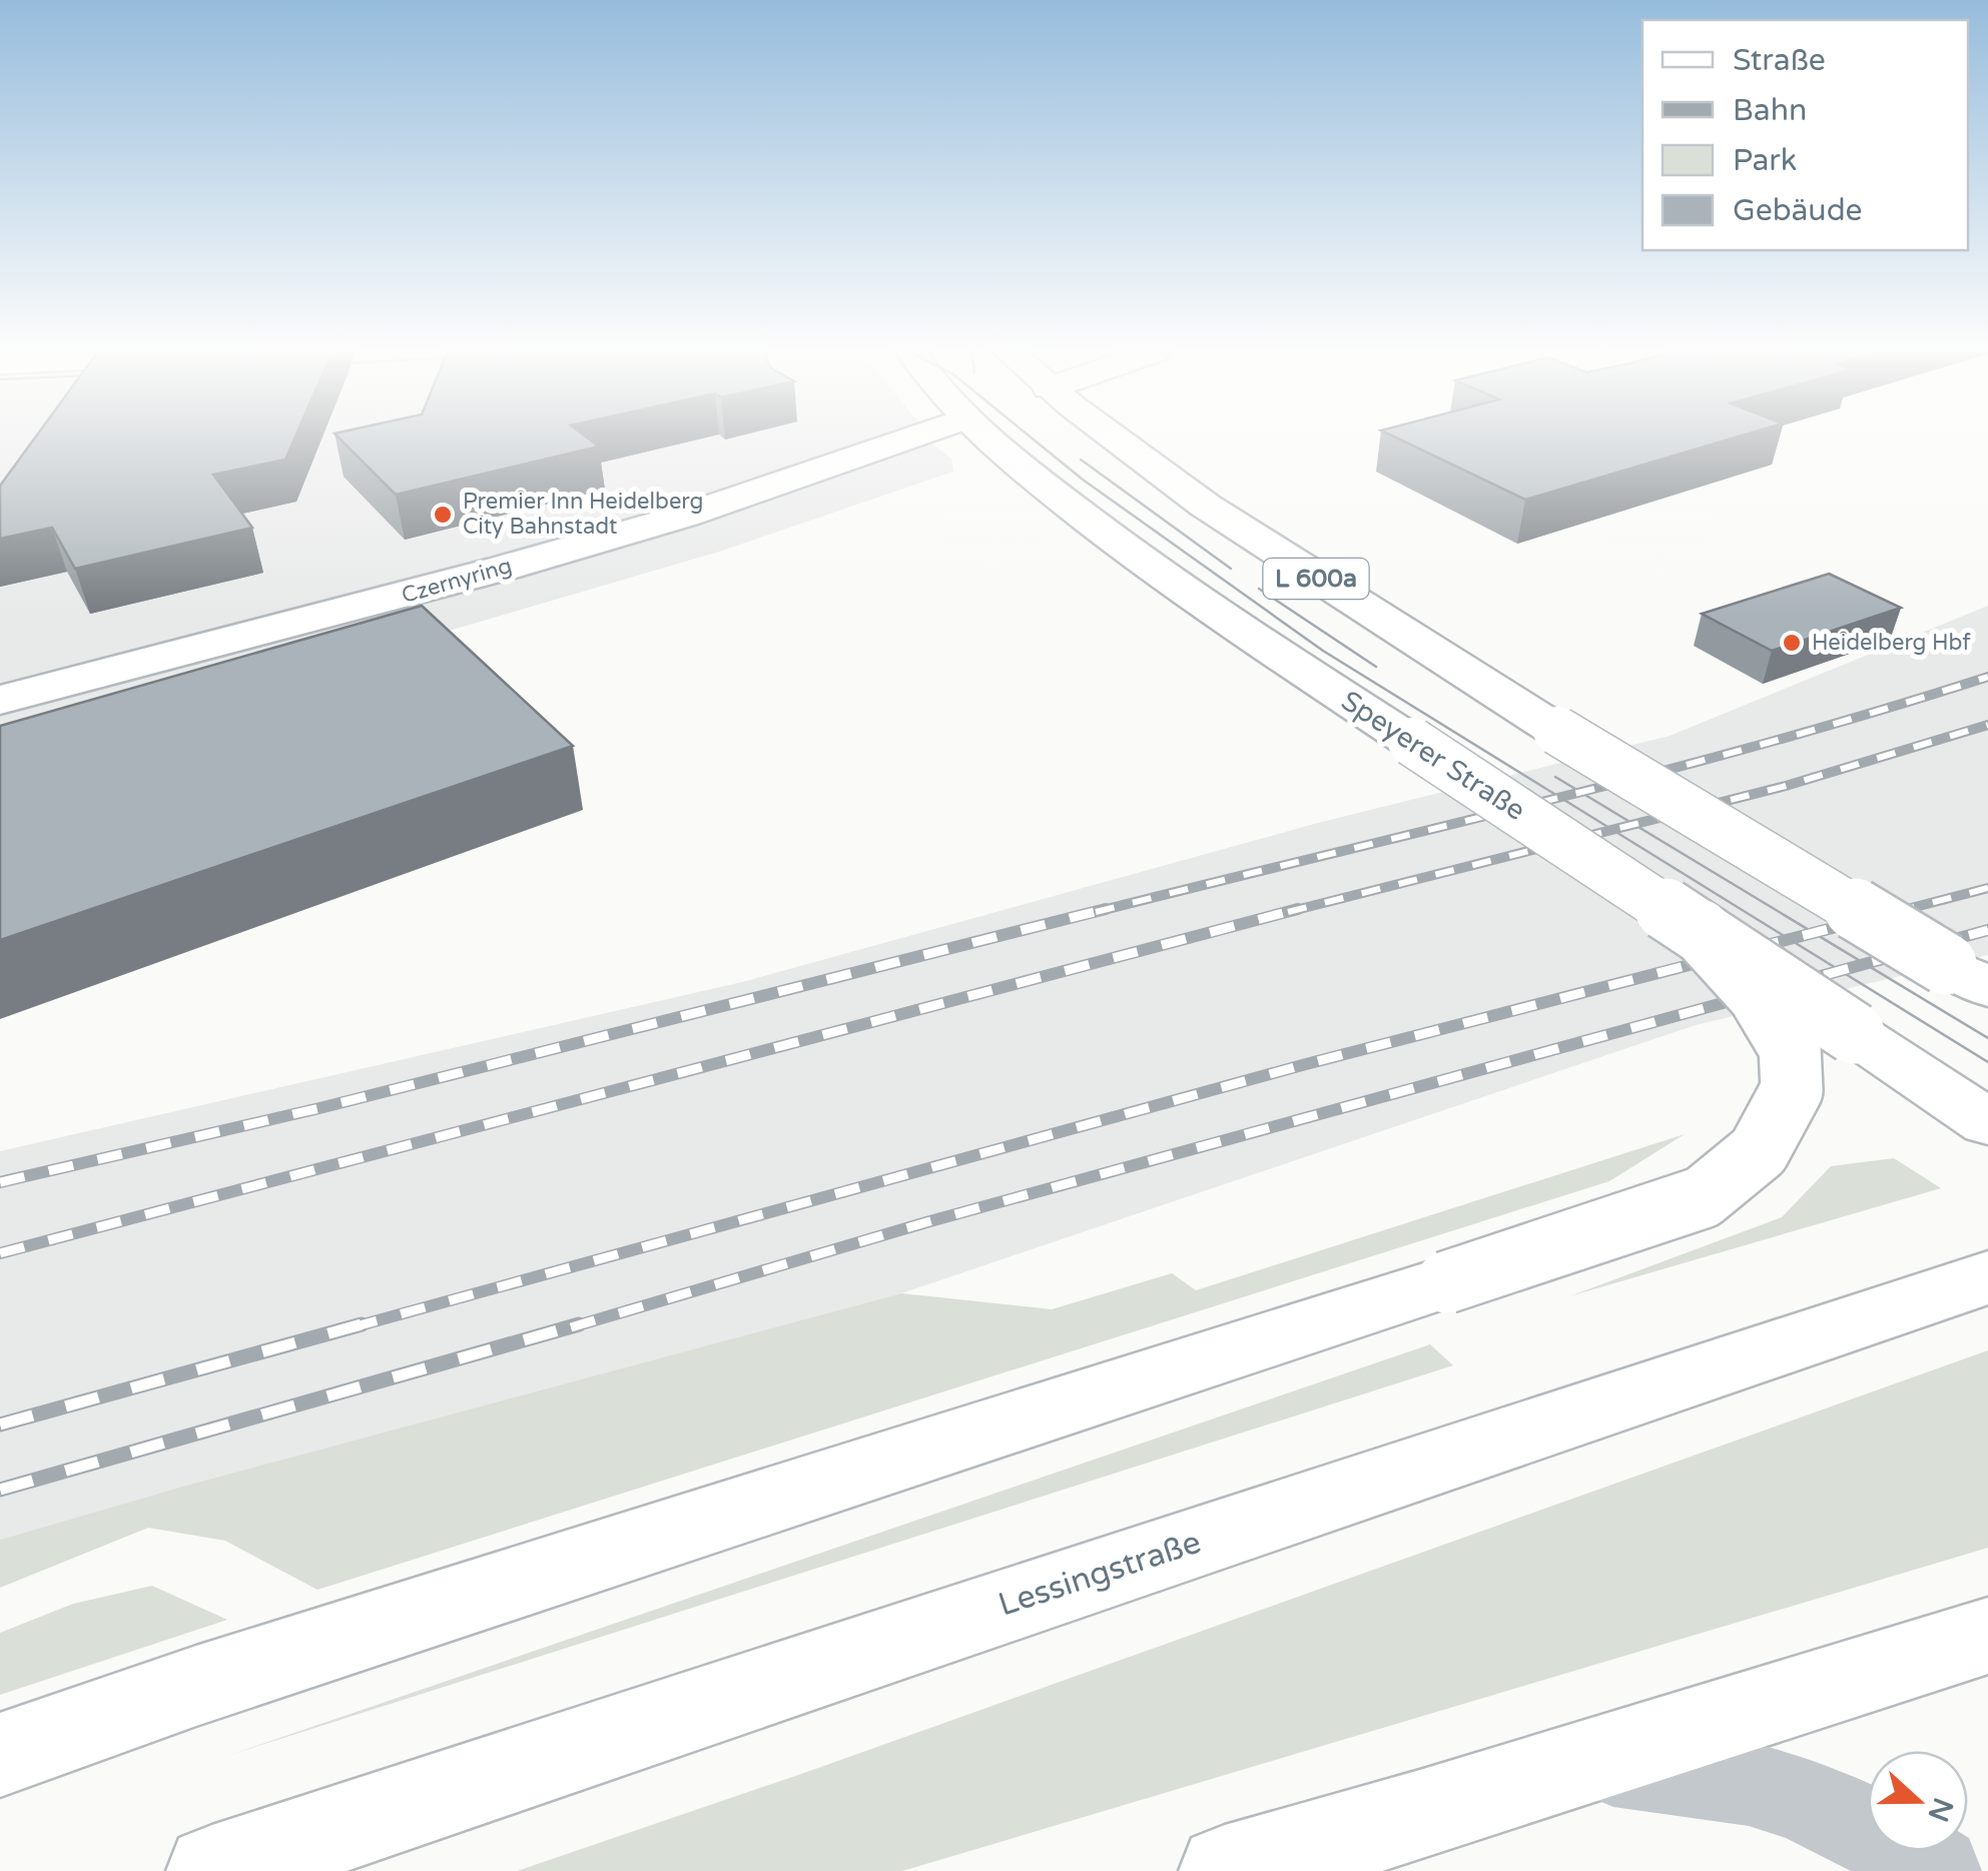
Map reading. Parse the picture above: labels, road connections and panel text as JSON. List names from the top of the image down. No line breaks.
{"streets":{"main road":["L 600a","Czernyring","Speyerer Straße","Lessingstraße"]},"places":["Premier Inn Heidelberg City Bahnstadt","Heidelberg Hbf"],"legend":["Straße","Bahn","Park","Gebäude"],"north":"right"}
